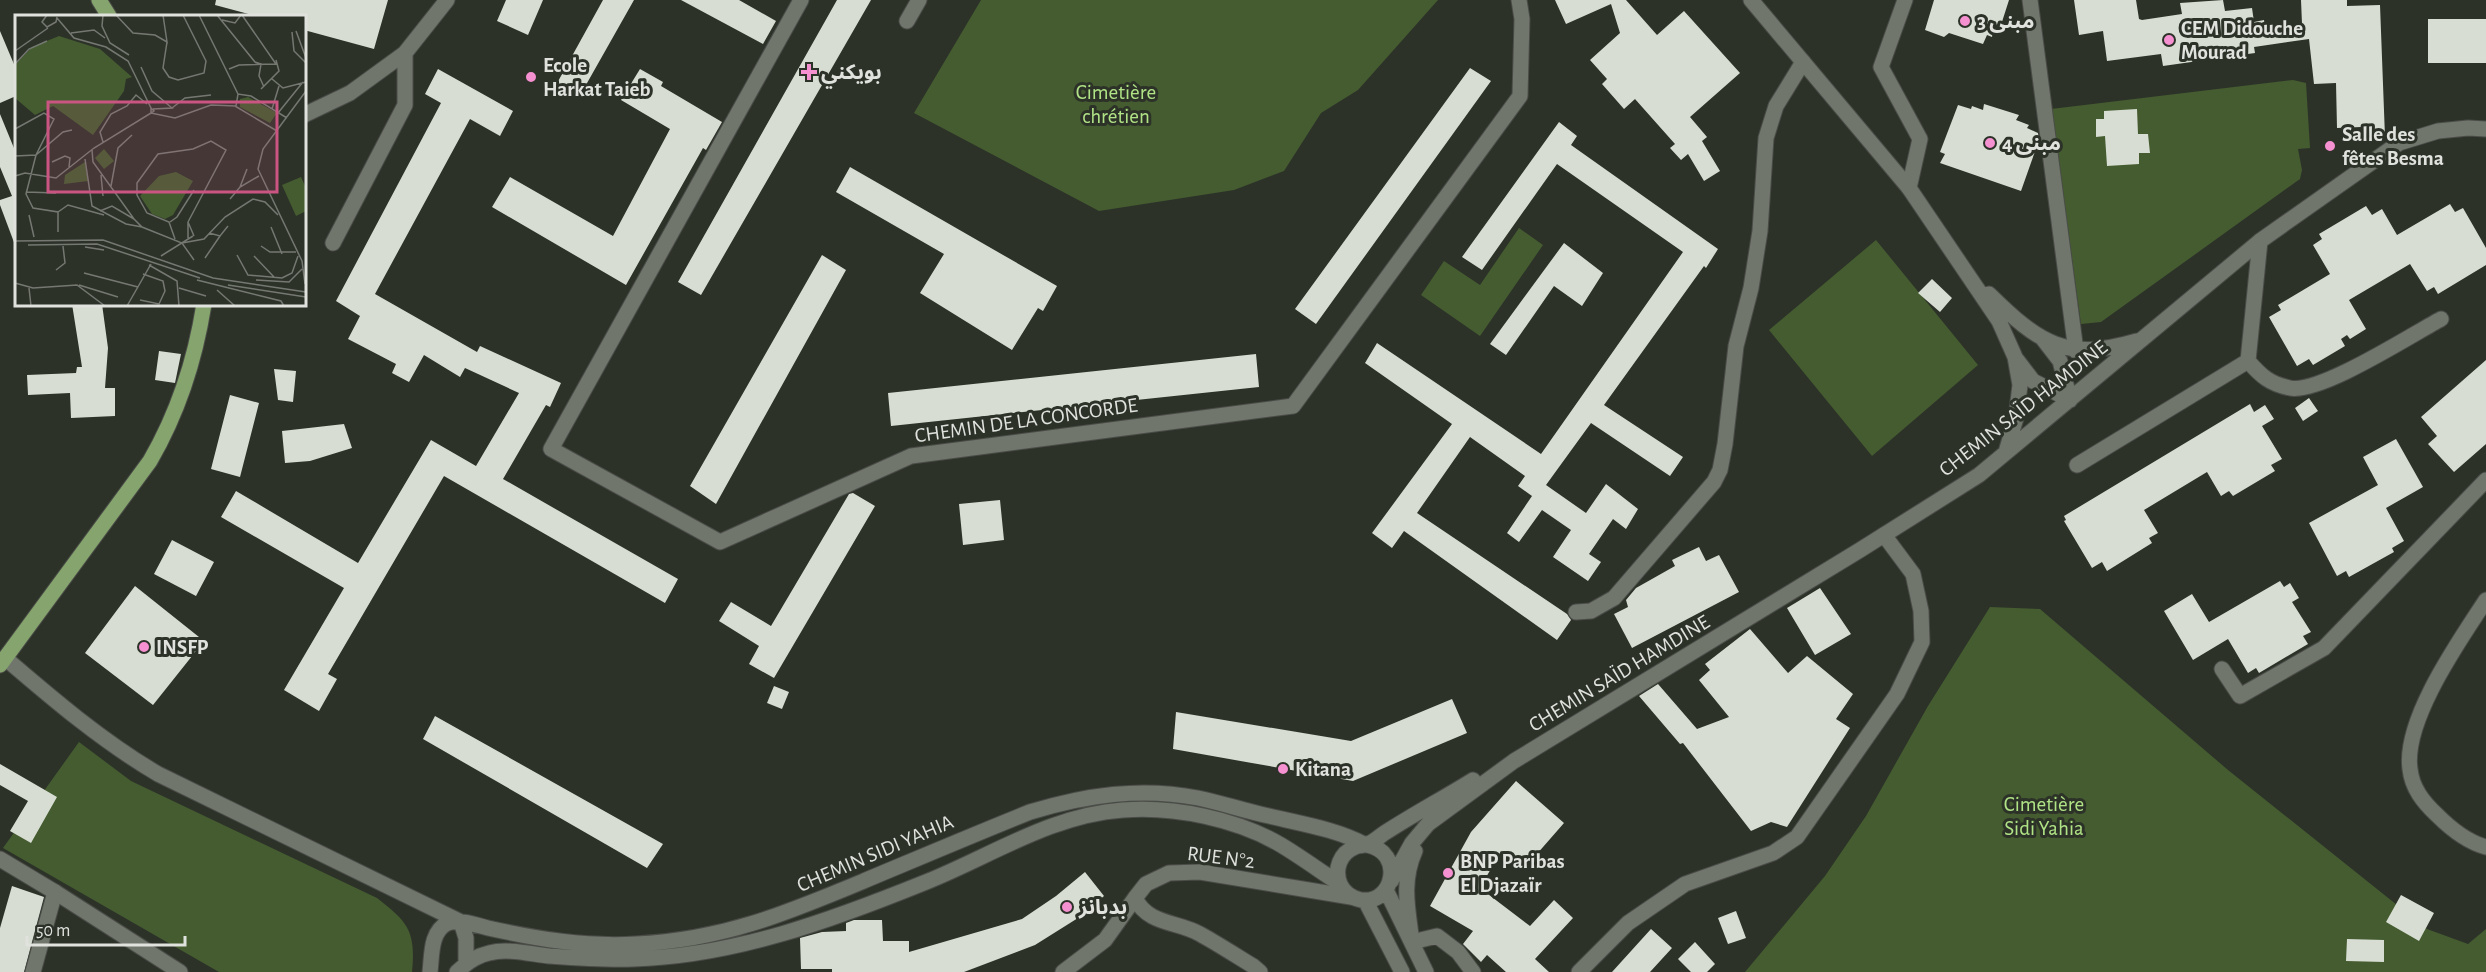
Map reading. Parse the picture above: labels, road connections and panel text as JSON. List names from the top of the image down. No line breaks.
{"streets":{"street":["CHEMIN SAÏD HAMDINE","CHEMIN DE LA CONCORDE","CHEMIN SIDI YAHIA","RUE N°2"]},"crossings":[["CHEMIN SIDI YAHIA","RUE N°2"]],"parks":["Cimetière chrétien","Cimetière Sidi Yahia"],"places":{"other":["مبنى 3","CEM Didouche Mourad","Ecole Harkat Taieb","مبنى 4","Salle des fêtes Besma","INSFP","Kitana","BNP Paribas El Djazaïr","بدبانز"],"health":["بويكني"]},"scale_bar":"50 m"}
